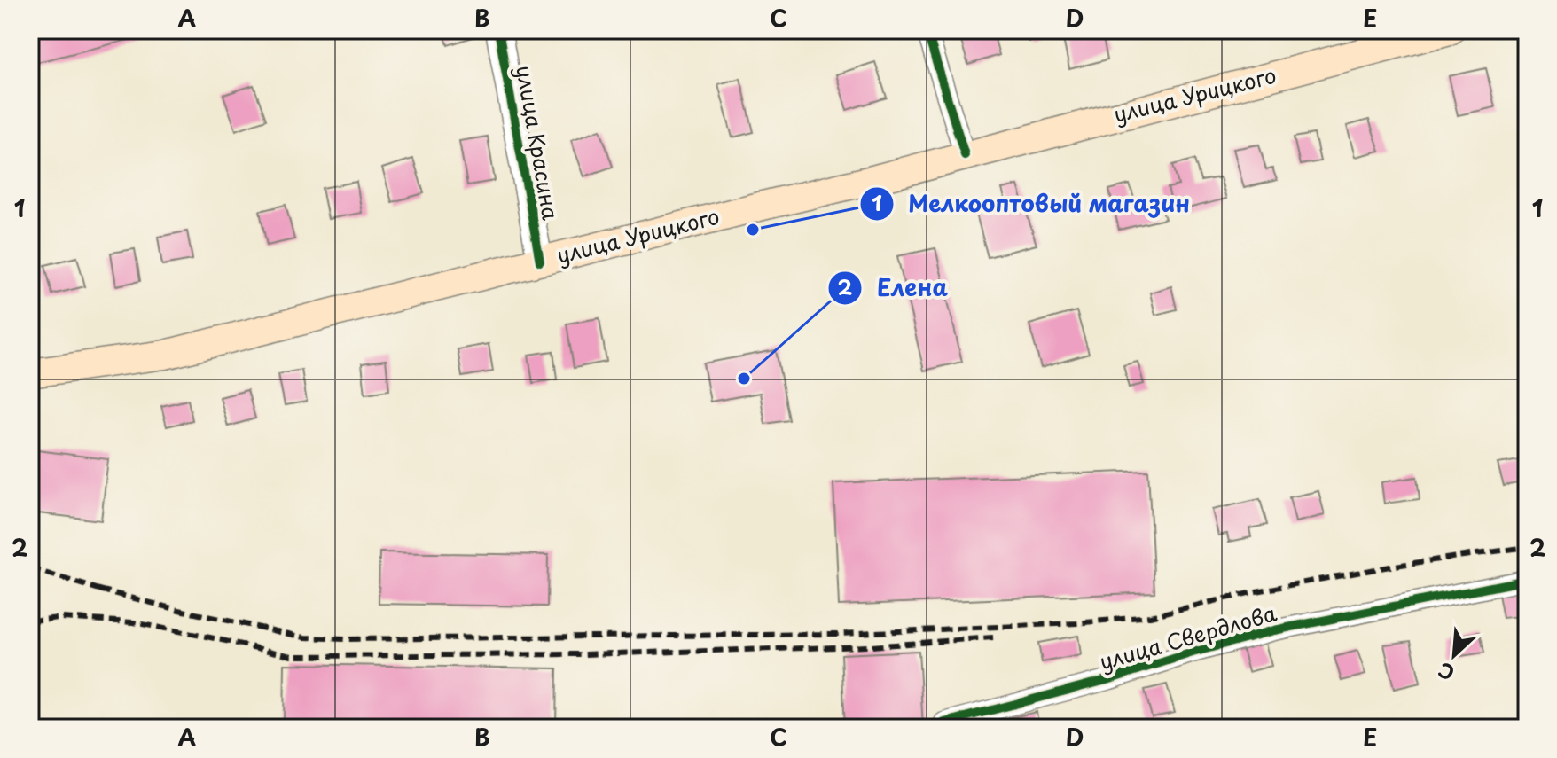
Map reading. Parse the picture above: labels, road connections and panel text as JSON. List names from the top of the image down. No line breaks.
{"streets":{"main road":["улица Урицкого"],"street":["улица Красина","улица Свердлова"]},"crossings":[["улица Урицкого","улица Красина"]],"places":["Мелкооптовый магазин","Елена"],"north":"bottom left","grid":{"columns":["A","B","C","D","E"],"rows":["1","2"]}}
